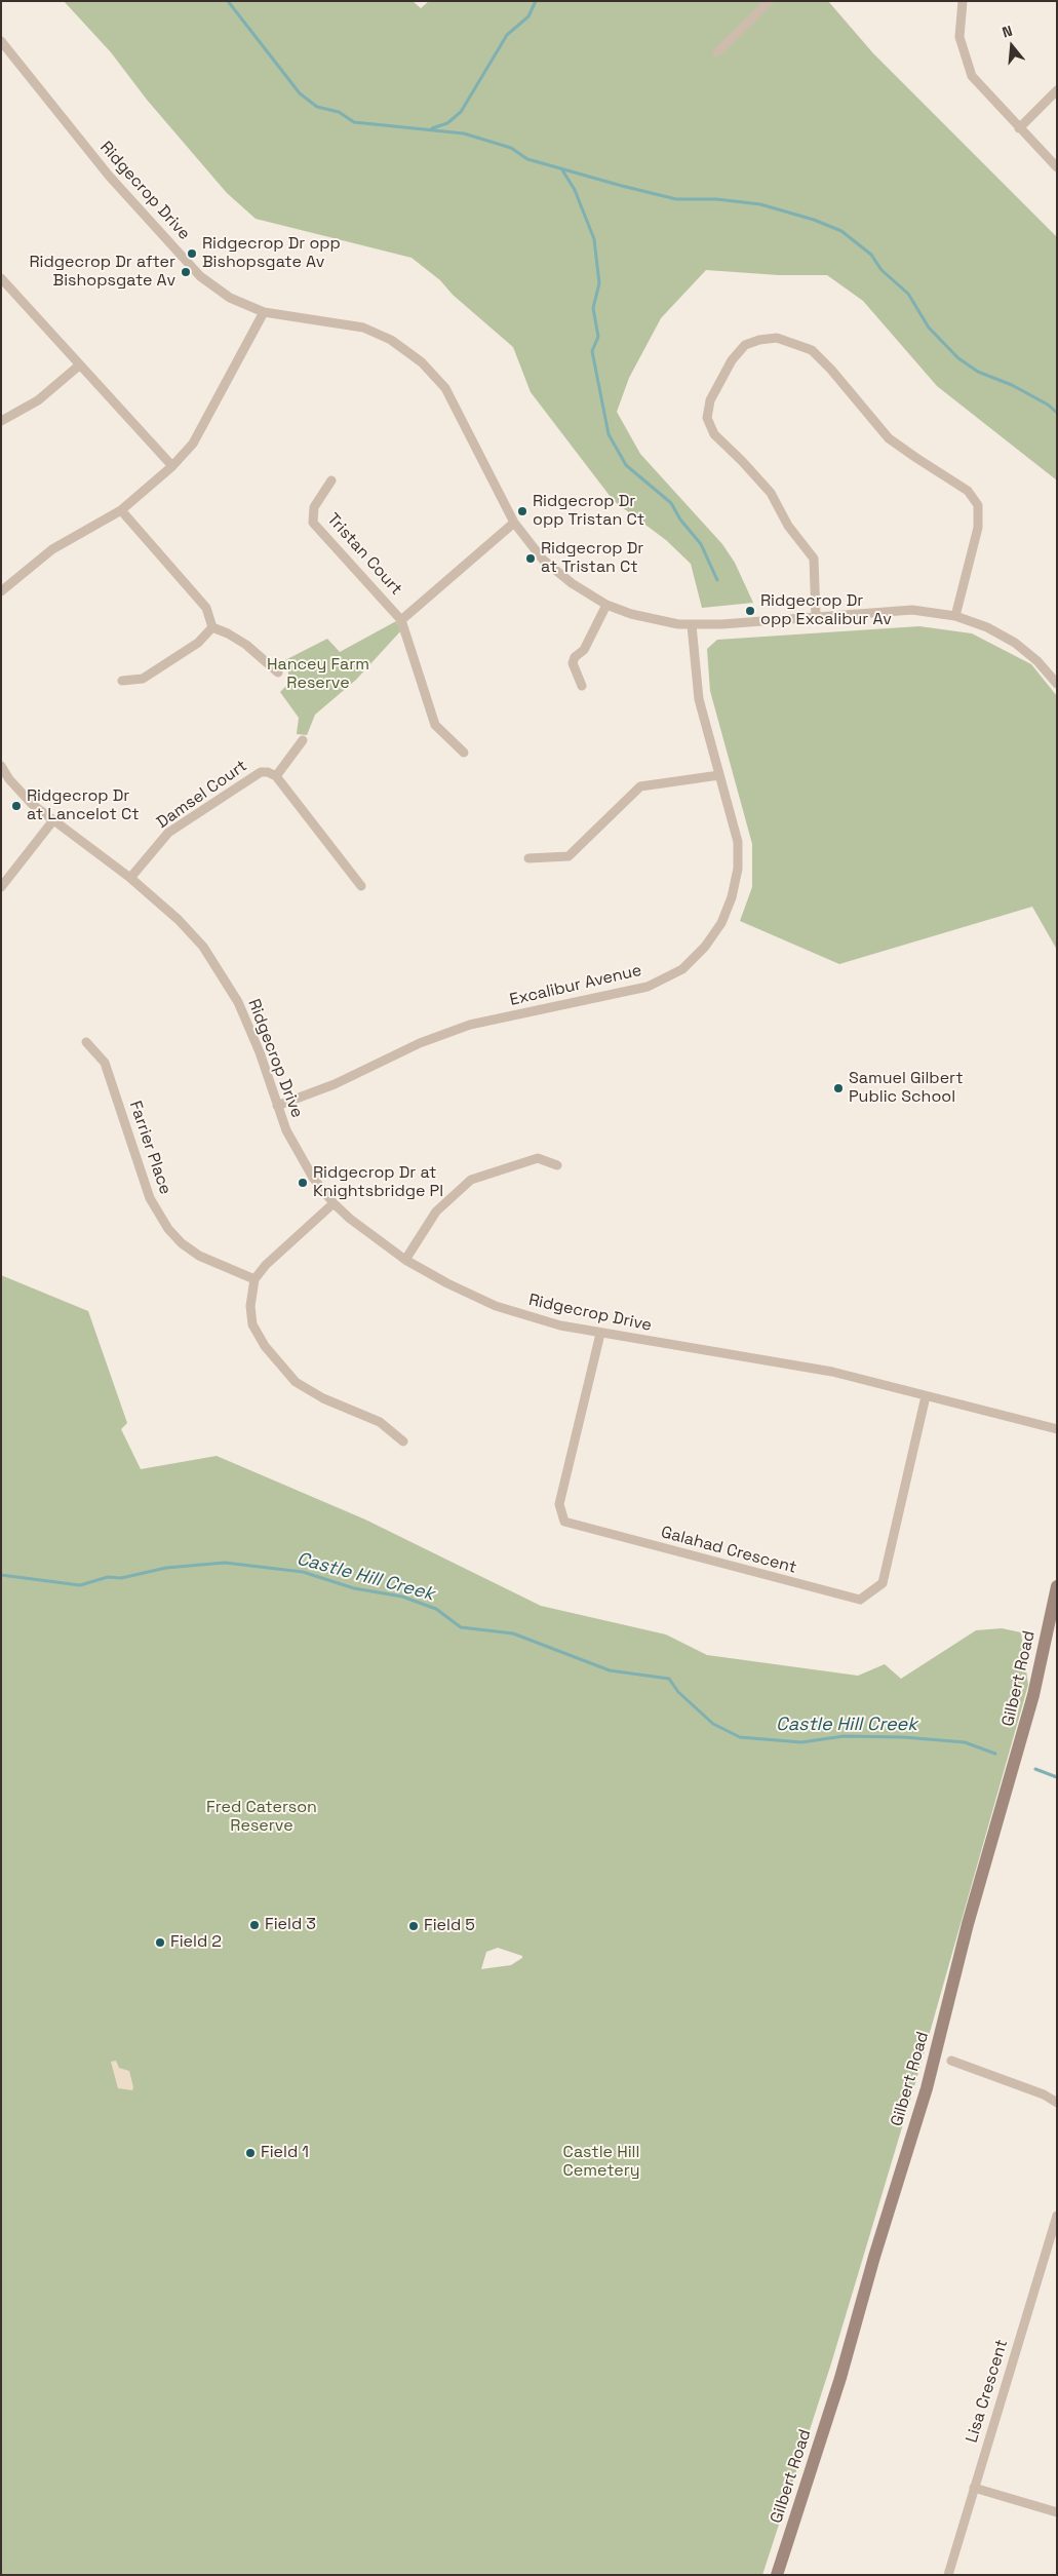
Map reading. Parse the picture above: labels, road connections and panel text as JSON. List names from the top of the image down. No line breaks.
{"streets":{"main road":["Gilbert Road"],"street":["Ridgecrop Drive","Tristan Court","Damsel Court","Excalibur Avenue","Farrier Place","Galahad Crescent","Lisa Crescent"]},"crossings":[["Ridgecrop Drive","Tristan Court"],["Ridgecrop Drive","Damsel Court"],["Ridgecrop Drive","Excalibur Avenue"],["Ridgecrop Drive","Galahad Crescent"]],"water":["Castle Hill Creek"],"parks":["Hancey Farm Reserve","Fred Caterson Reserve","Castle Hill Cemetery"],"places":["Ridgecrop Dr opp Bishopsgate Av","Ridgecrop Dr after Bishopsgate Av","Ridgecrop Dr opp Tristan Ct","Ridgecrop Dr at Tristan Ct","Ridgecrop Dr opp Excalibur Av","Ridgecrop Dr at Lancelot Ct","Samuel Gilbert Public School","Ridgecrop Dr at Knightsbridge Pl","Field 3","Field 5","Field 2","Field 1"],"north":"top"}
